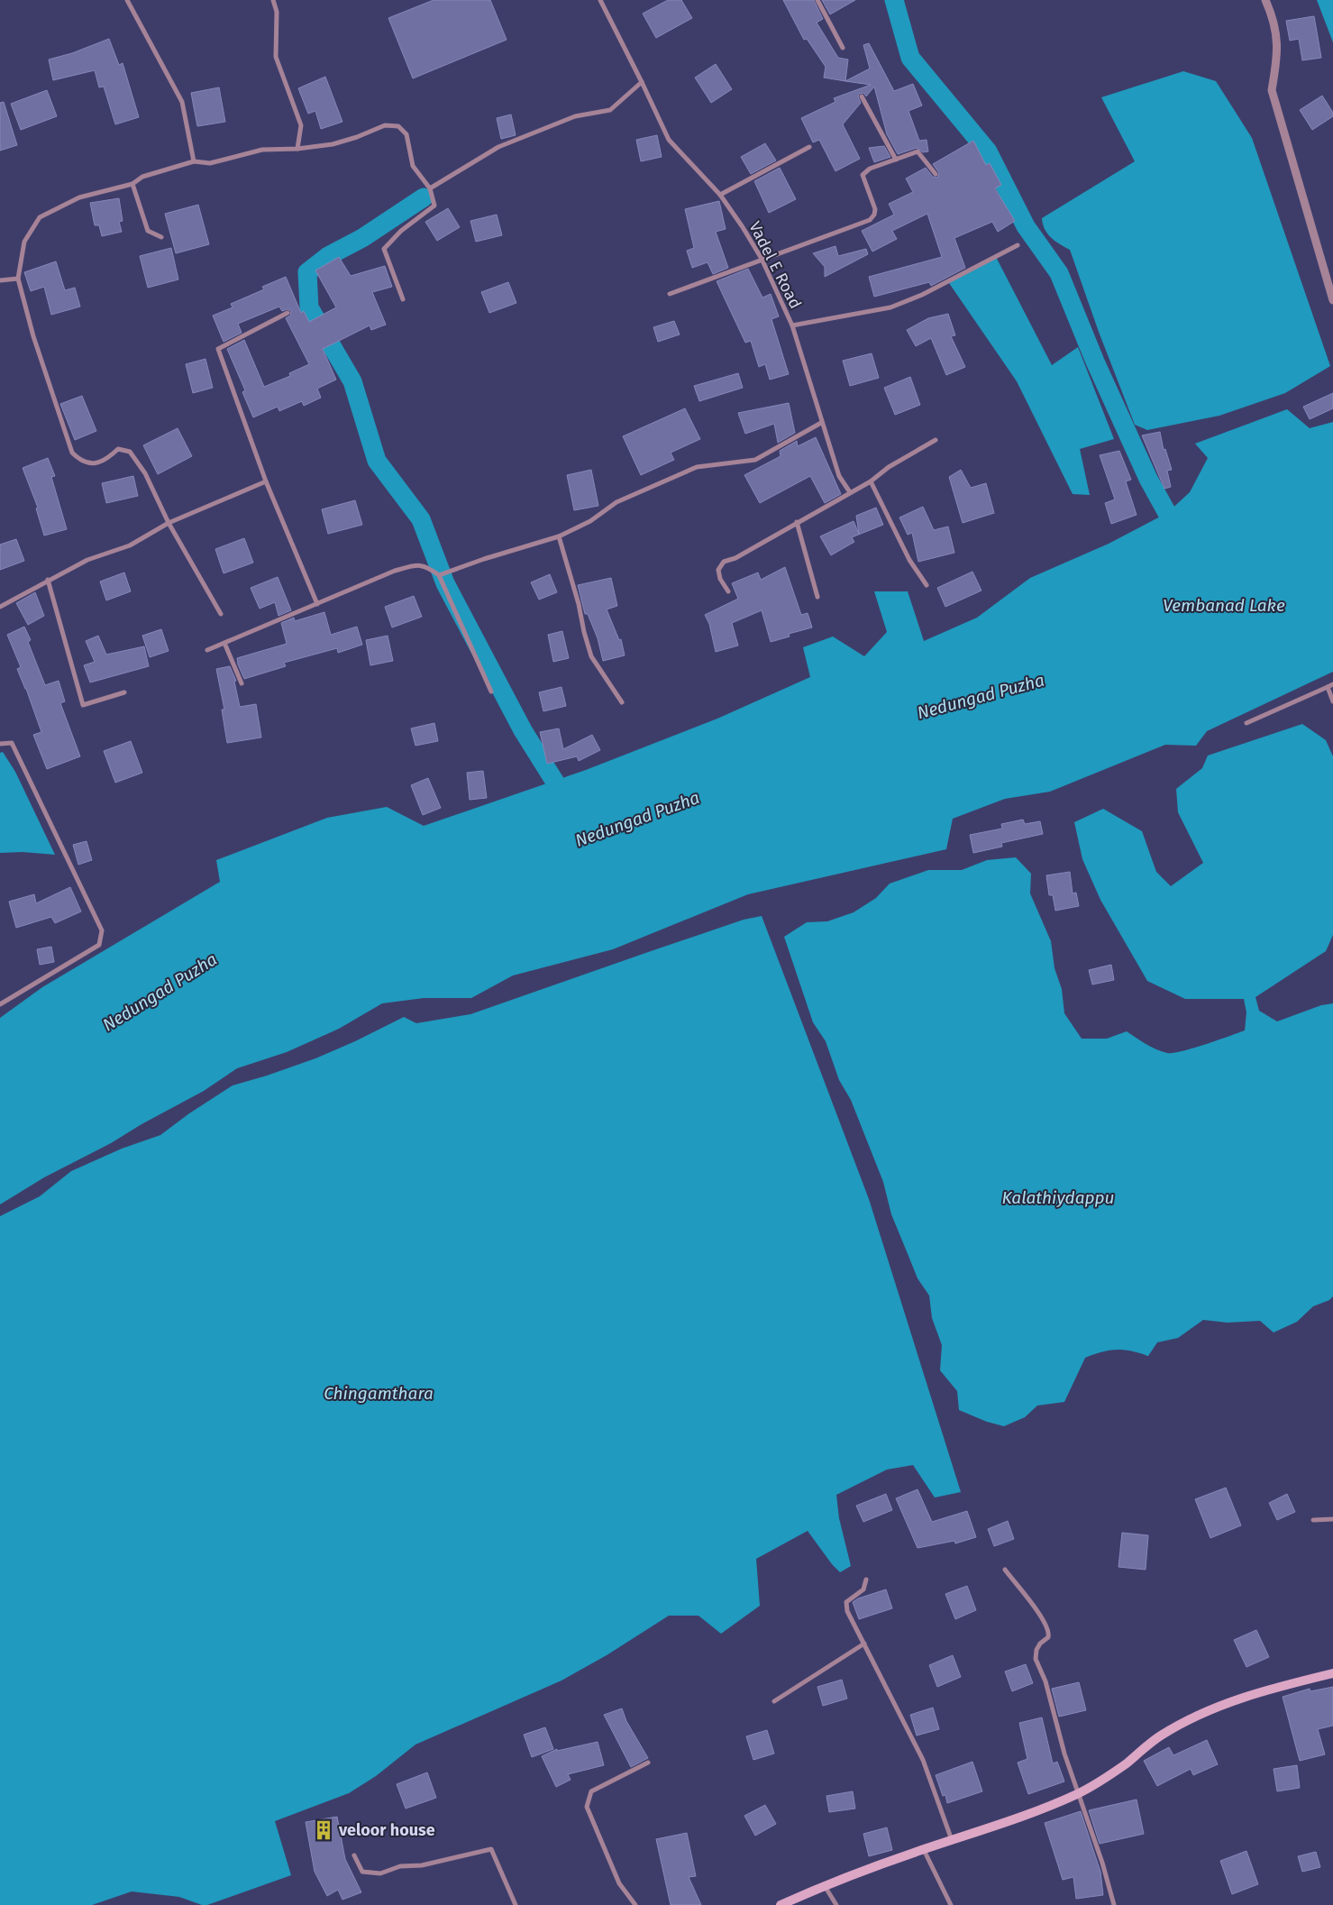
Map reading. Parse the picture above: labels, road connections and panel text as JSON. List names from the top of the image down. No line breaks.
{"streets":{"street":["Vadel E Road"]},"water":["Vembanad Lake","Nedungad Puzha","Kalathiydappu","Chingamthara"],"places":{"building":["veloor house"]}}
